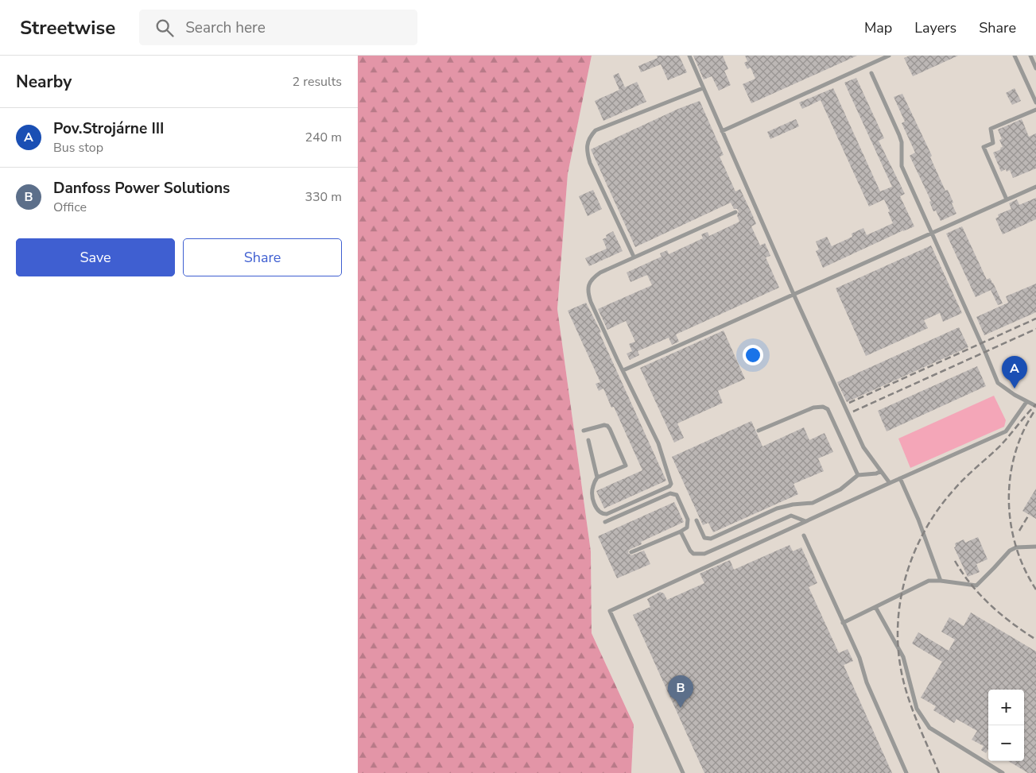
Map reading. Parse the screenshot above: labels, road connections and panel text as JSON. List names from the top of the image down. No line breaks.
{"page":{"header":"Streetwise","search":"Search here","nav":["Map","Layers","Share"],"heading":["Nearby","2 results"],"list":[{"mark":"A","name":"Pov.Strojárne III","note":"Bus stop","value":"240 m"},{"mark":"B","name":"Danfoss Power Solutions","note":"Office","value":"330 m"}],"buttons":["Save","Share"],"pins":["A","B"],"map_buttons":["+","−"]}}
